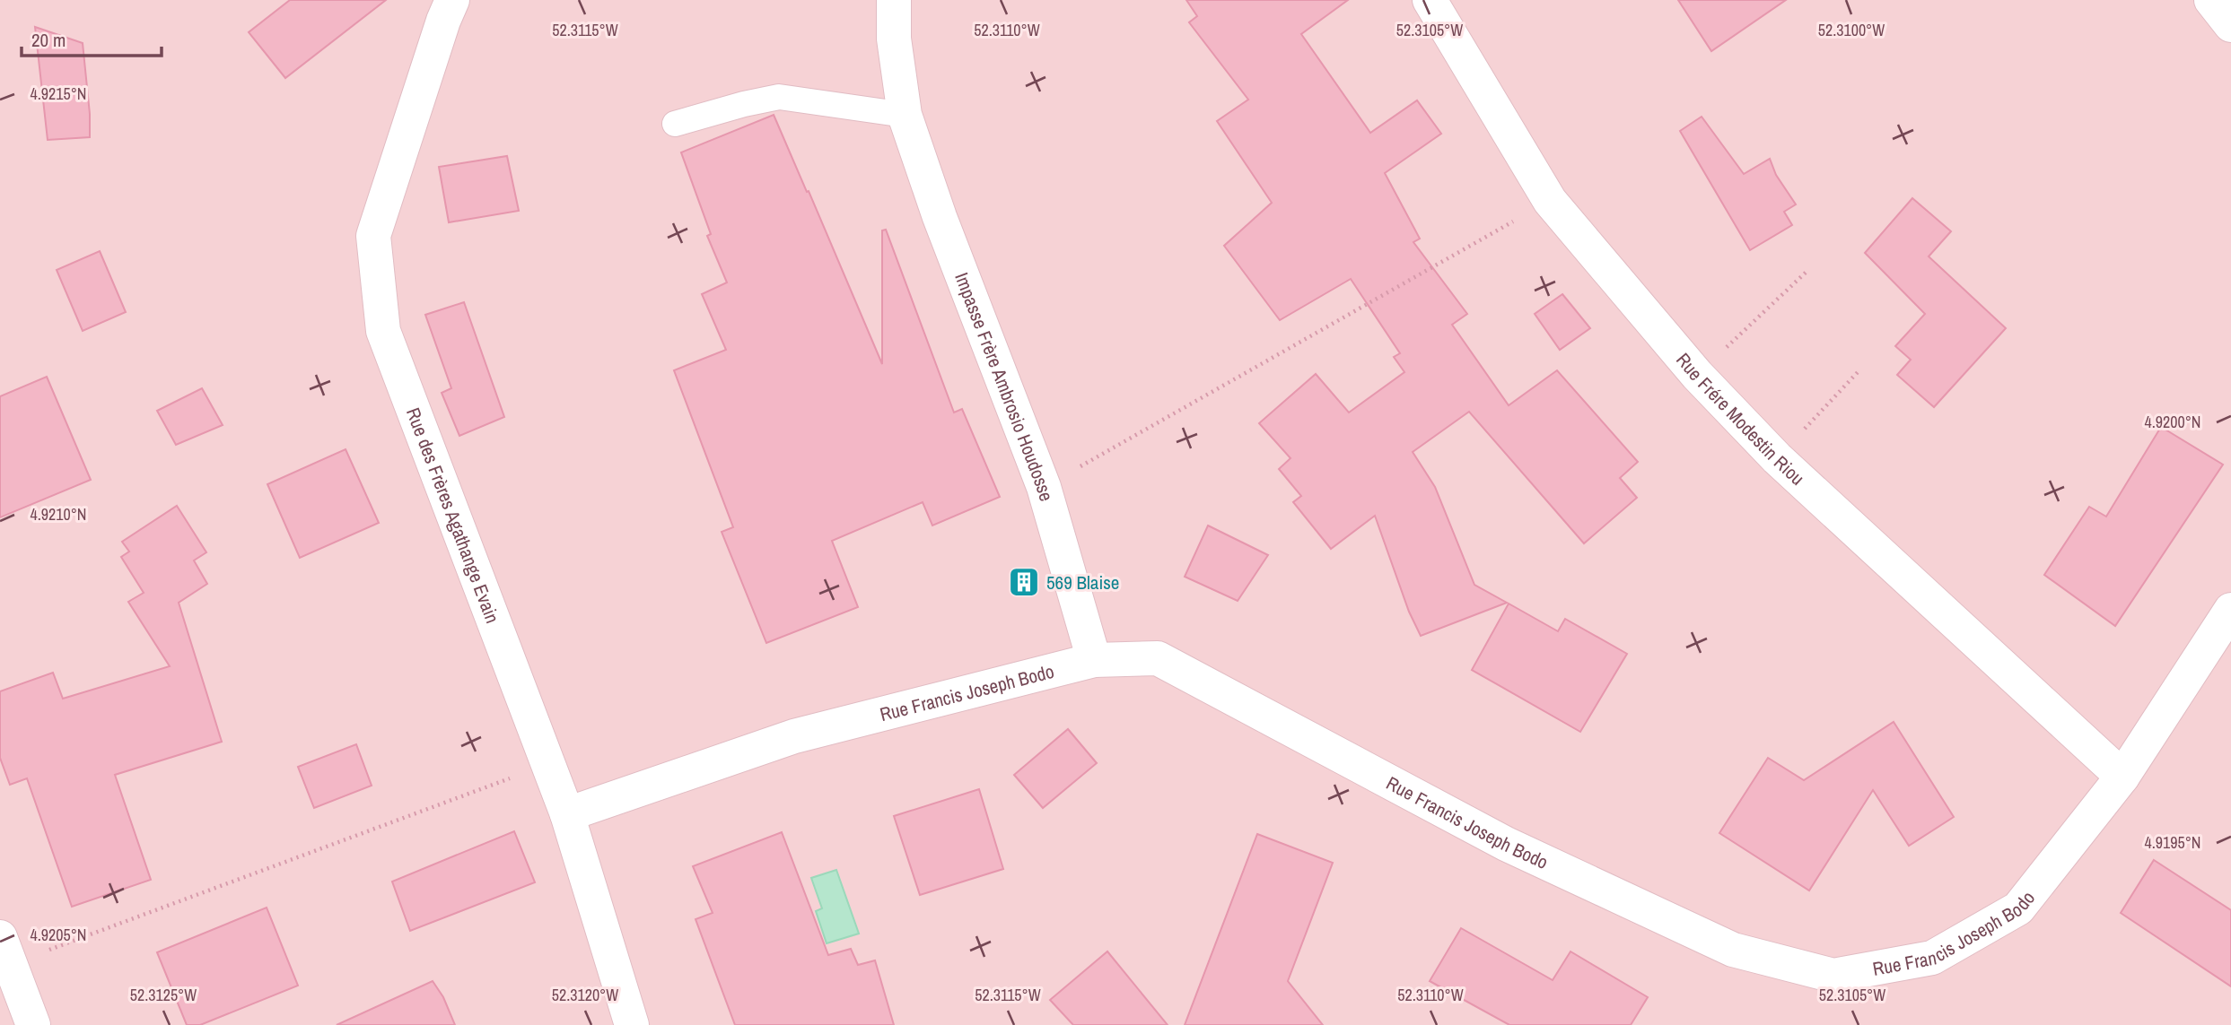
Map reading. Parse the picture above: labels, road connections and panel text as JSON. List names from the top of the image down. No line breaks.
{"streets":{"street":["Impasse Frère Ambrosio Houdosse","Rue Frére Modestin Riou","Rue des Frères Agathange Evain","Rue Francis Joseph Bodo"]},"crossings":[["Impasse Frère Ambrosio Houdosse","Rue Francis Joseph Bodo"],["Rue Frére Modestin Riou","Rue Francis Joseph Bodo"],["Rue des Frères Agathange Evain","Rue Francis Joseph Bodo"]],"places":{"building":["569 Blaise"]},"scale_bar":"20 m","coordinates":["52.3115°W","52.3110°W","52.3105°W","52.3100°W","4.9215°N","4.9200°N","4.9210°N","4.9195°N","4.9205°N","52.3125°W","52.3120°W"]}
